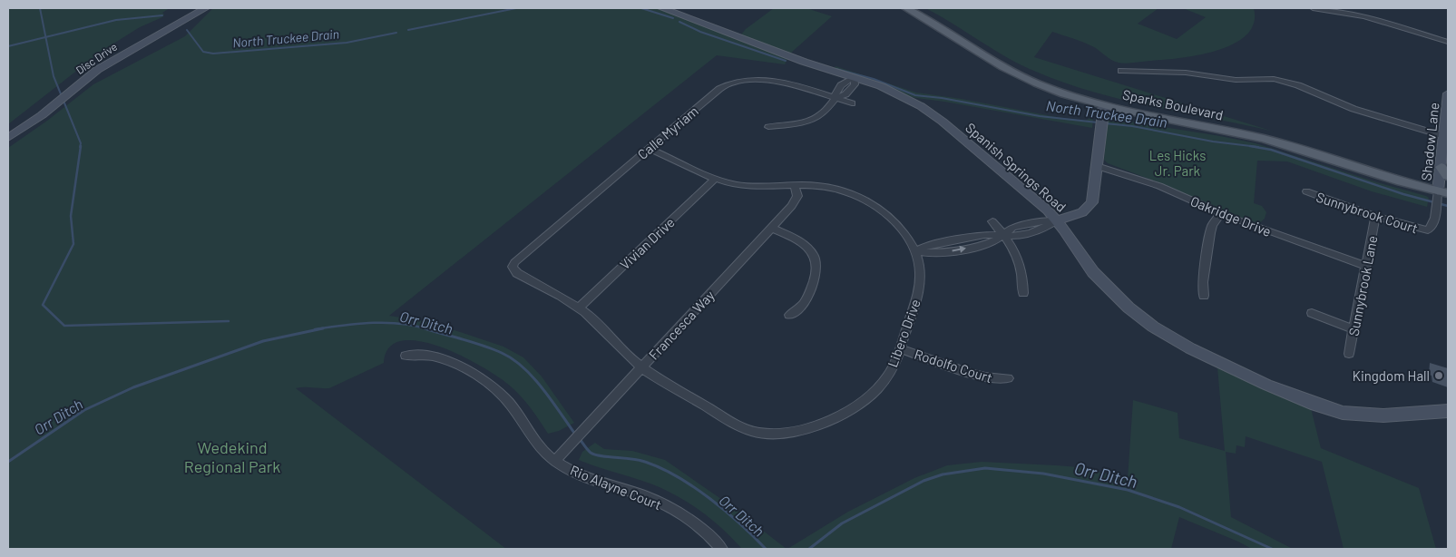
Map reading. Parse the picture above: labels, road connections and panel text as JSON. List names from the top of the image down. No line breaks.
{"streets":{"main road":["Sparks Boulevard"],"street":["Disc Drive","Calle Myriam","Shadow Lane","Spanish Springs Road","Sunnybrook Court","Oakridge Drive","Vivian Drive","Sunnybrook Lane","Francesca Way","Libero Drive","Rodolfo Court","Rio Alayne Court"]},"crossings":[["Sparks Boulevard","Shadow Lane"],["Sparks Boulevard","Sunnybrook Court"],["Calle Myriam","Libero Drive"],["Shadow Lane","Sunnybrook Court"],["Sunnybrook Court","Sunnybrook Lane"],["Oakridge Drive","Sunnybrook Lane"],["Vivian Drive","Libero Drive"],["Francesca Way","Libero Drive"],["Francesca Way","Rio Alayne Court"],["Libero Drive","Rodolfo Court"]],"water":["North Truckee Drain","Orr Ditch"],"parks":["Les Hicks Jr. Park","Wedekind Regional Park"],"places":["Kingdom Hall"]}
